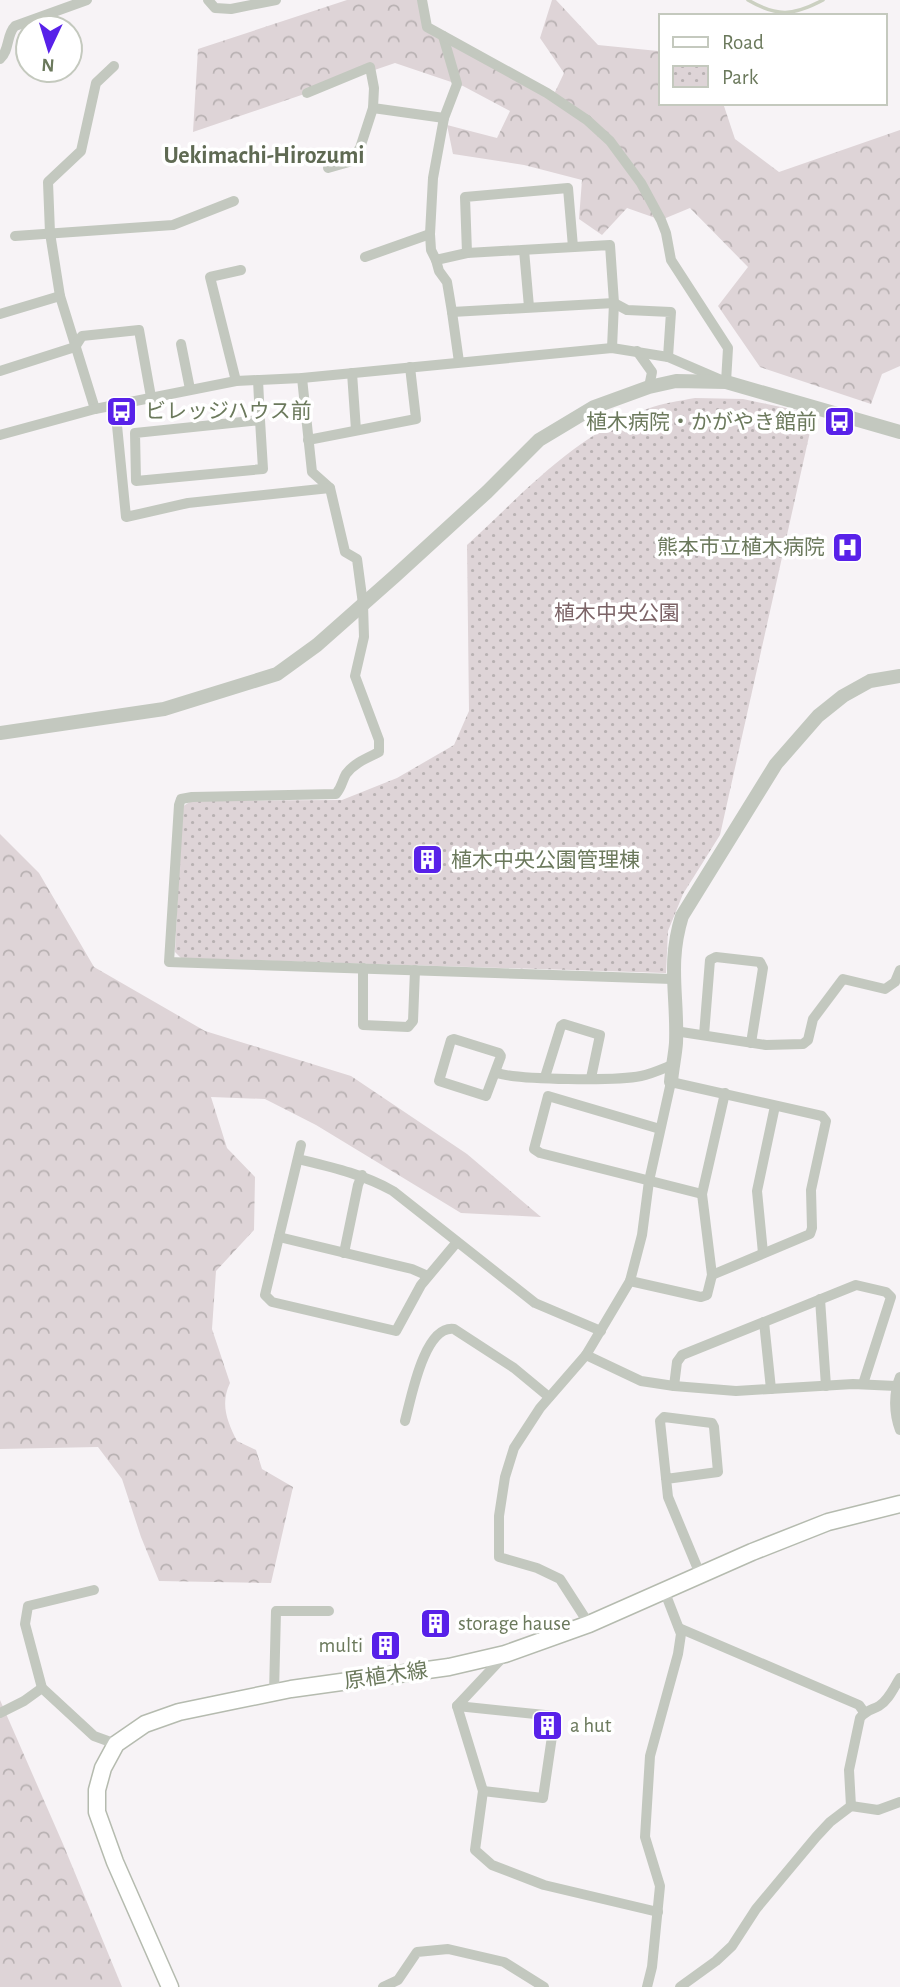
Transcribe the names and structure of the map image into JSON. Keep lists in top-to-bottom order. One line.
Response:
{"streets":{"main road":["原植木線"]},"districts":["Uekimachi-Hirozumi"],"parks":["植木中央公園"],"places":{"bus stop":["ビレッジハウス前","植木病院・かがやき館前"],"hospital":["熊本市立植木病院"],"building":["植木中央公園管理棟","storage hause","multi","a hut"]},"legend":["Road","Park"],"north":"bottom"}
